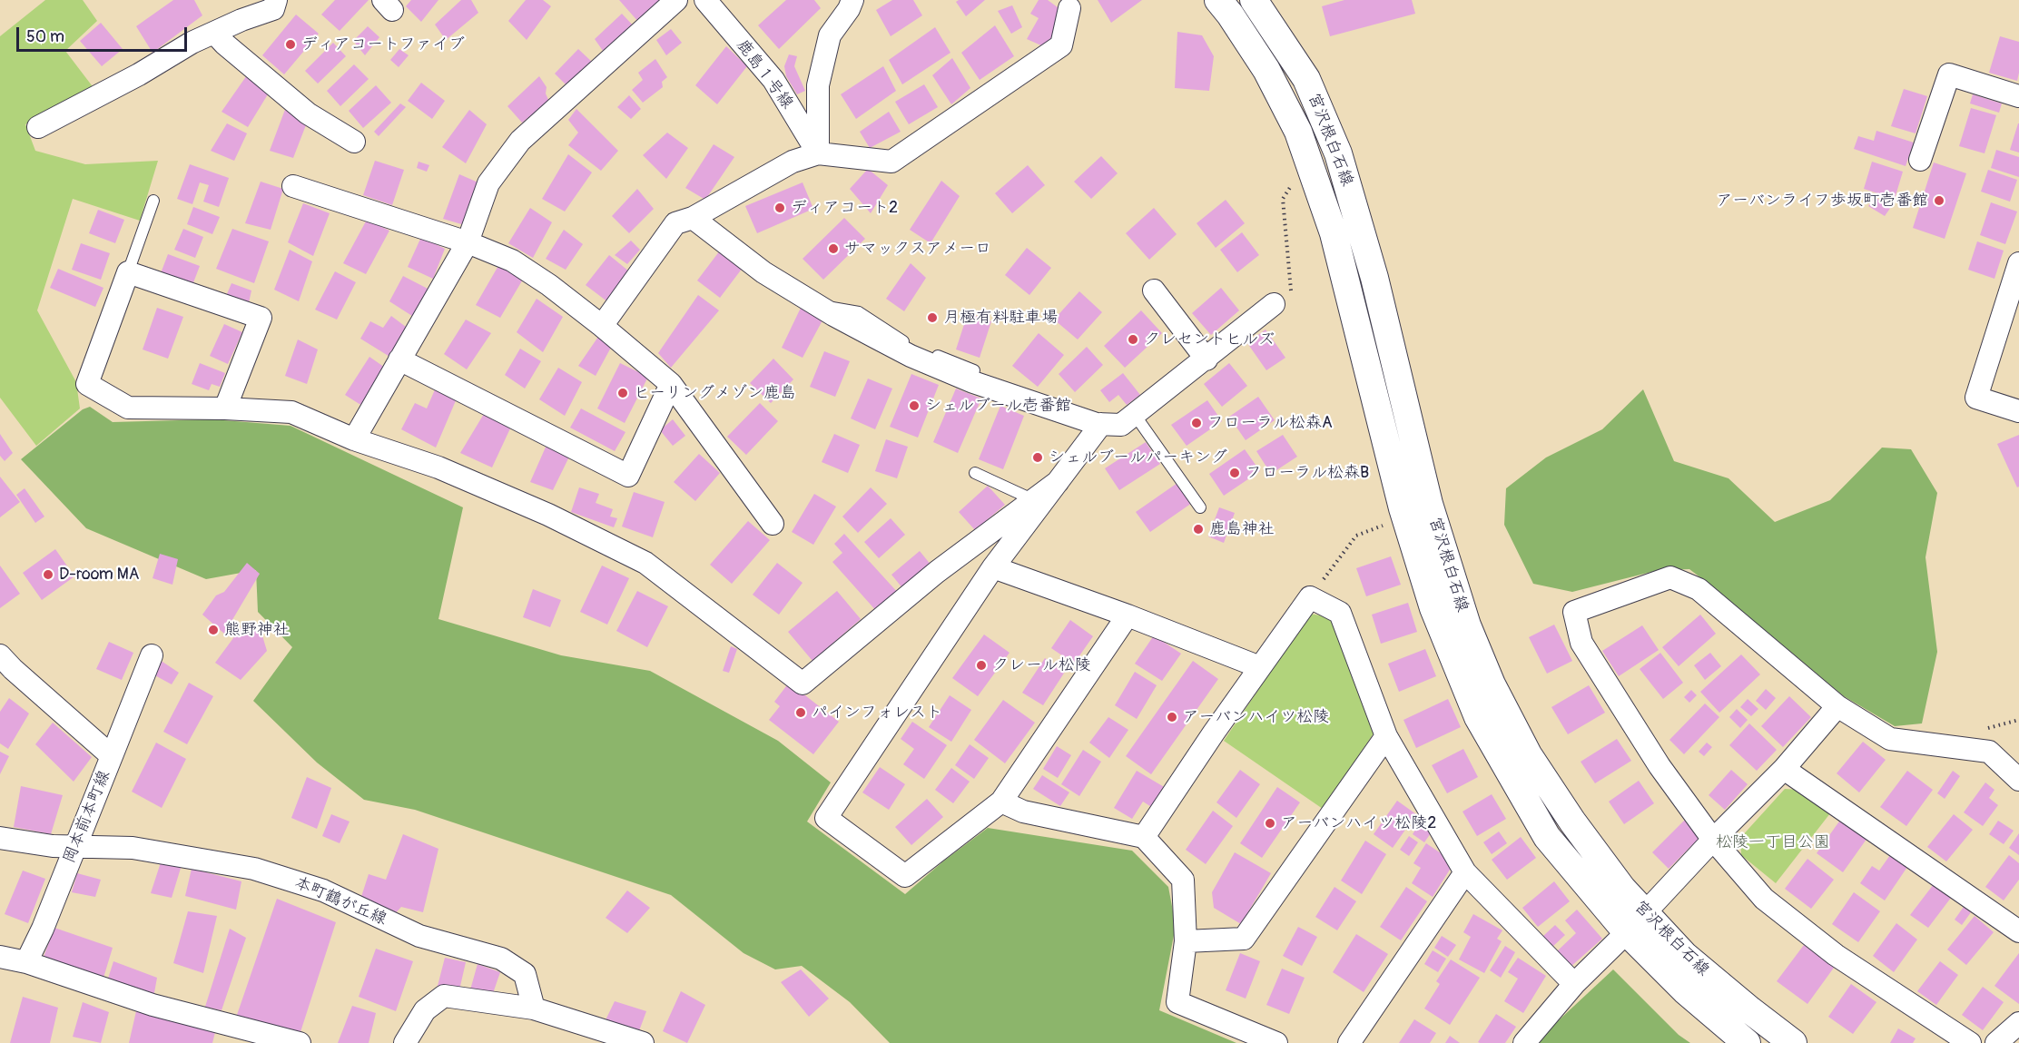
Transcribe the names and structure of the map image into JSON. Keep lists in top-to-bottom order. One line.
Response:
{"streets":{"street":["鹿島１号線","宮沢根白石線","岡本前本町線","本町鶴が丘線"]},"crossings":[["岡本前本町線","本町鶴が丘線"]],"parks":["松陵一丁目公園"],"places":["ディアコートファイブ","アーバンライフ歩坂町壱番館","ディアコート2","サマックスアメーロ","月極有料駐車場","クレセントヒルズ","ヒーリングメゾン鹿島","シェルブール壱番館","フローラル松森A","シェルブールパーキング","フローラル松森B","鹿島神社","D-room MA","熊野神社","クレール松陵","パインフォレスト","アーバンハイツ松陵","アーバンハイツ松陵2"],"scale_bar":"50 m"}
